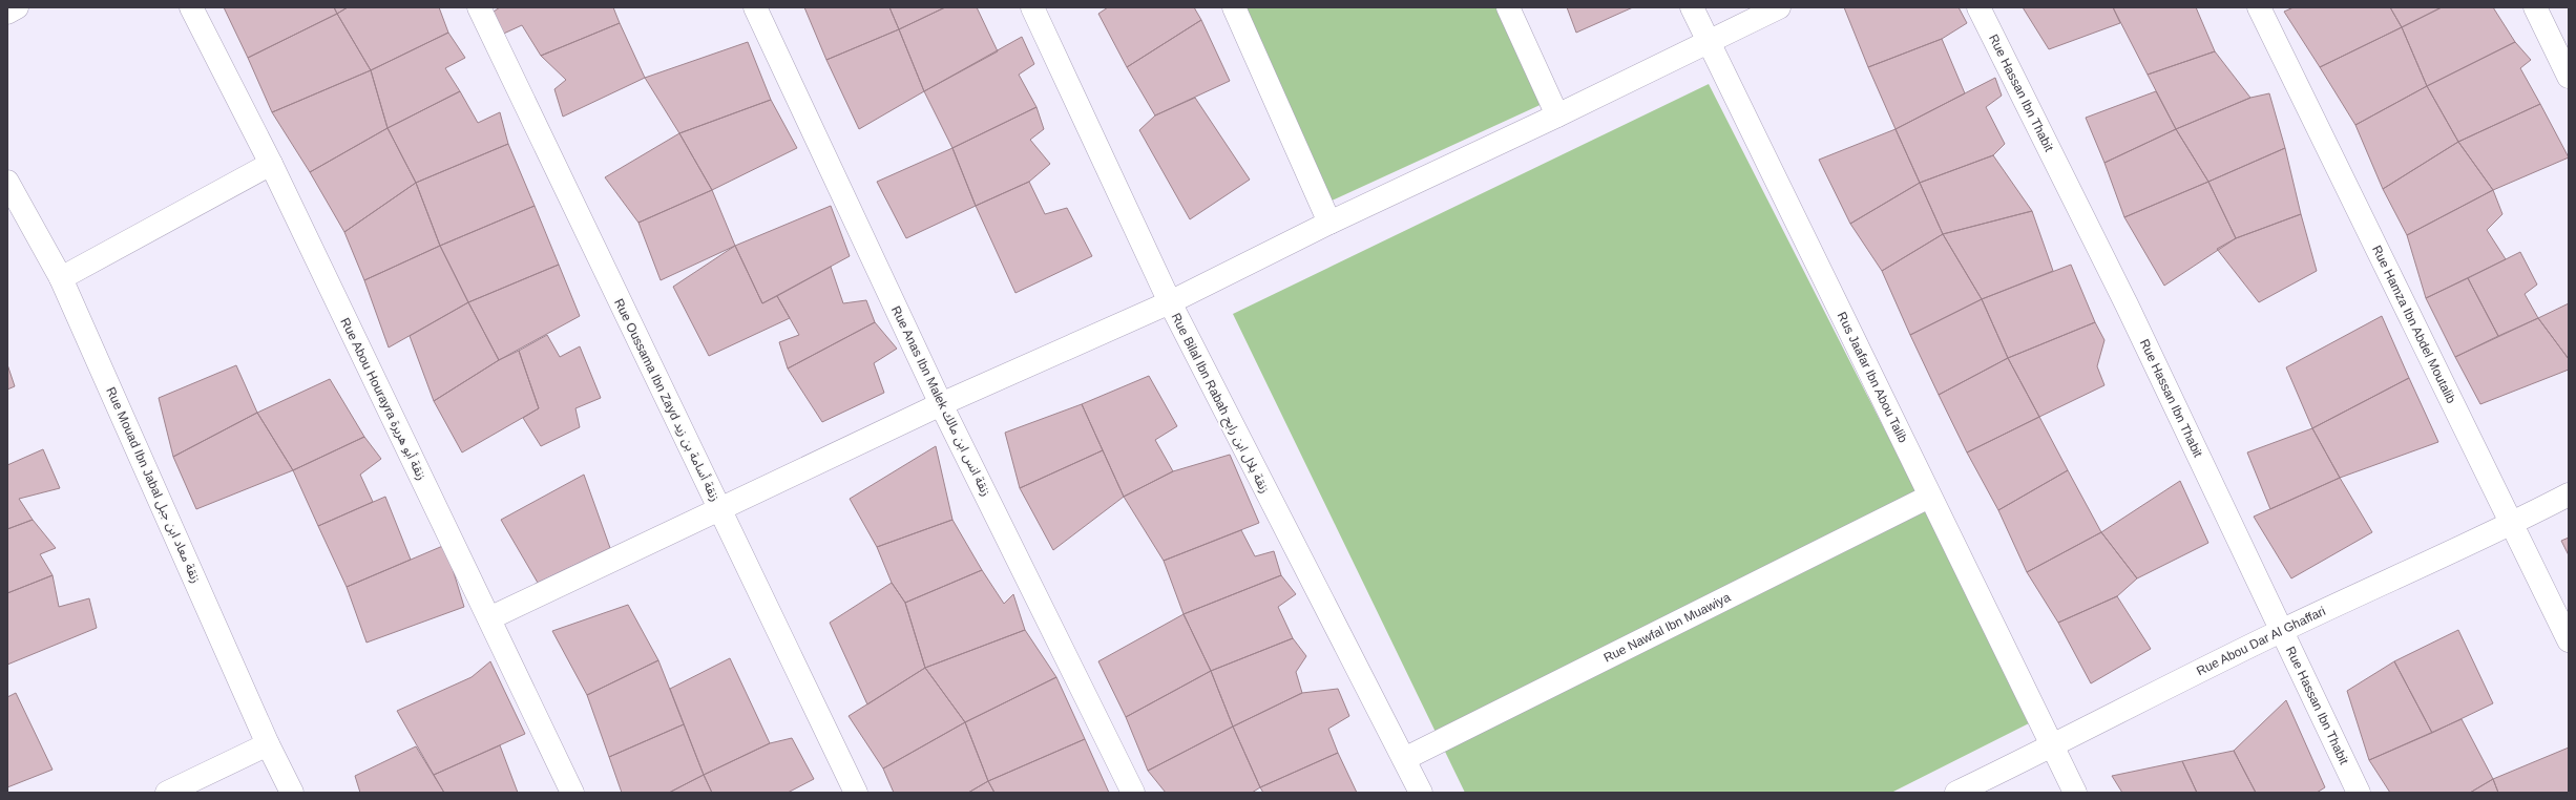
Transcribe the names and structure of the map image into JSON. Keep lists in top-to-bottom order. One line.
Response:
{"streets":{"street":["Rue Hassan Ibn Thabit","Rue Hamza Ibn Abdel Moutalib","Rus Jaafar Ibn Abou Talib","Rue Abou Hourayra زنقة أبو هريرة","Rue Oussama Ibn Zayd زنقة أسامة بن زيد","Rue Anas Ibn Malek زنقة انس ابن مالك","Rue Bilal Ibn Rabah زنقة بلال ابن رابح","Rue Mouad Ibn Jabal زنقة معاد ابن جبل","Rue Nawfal Ibn Muawiya","Rue Abou Dar Al Ghaffari"]},"crossings":[["Rue Hassan Ibn Thabit","Rue Abou Dar Al Ghaffari"],["Rue Hamza Ibn Abdel Moutalib","Rue Abou Dar Al Ghaffari"],["Rus Jaafar Ibn Abou Talib","Rue Nawfal Ibn Muawiya"],["Rus Jaafar Ibn Abou Talib","Rue Abou Dar Al Ghaffari"],["Rue Bilal Ibn Rabah زنقة بلال ابن رابح","Rue Nawfal Ibn Muawiya"]]}
